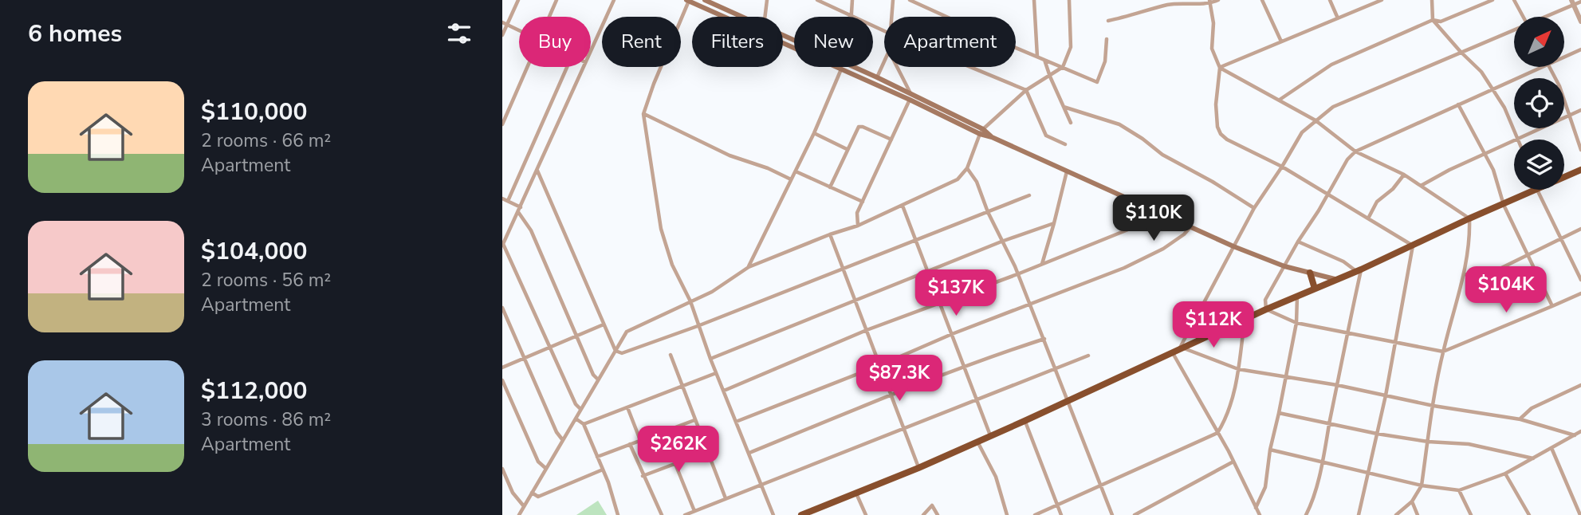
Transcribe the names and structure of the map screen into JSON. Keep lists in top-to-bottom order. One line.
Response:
{"north":"top right","page":{"heading":"6 homes","chip":["Buy","Rent","Filters","New","Apartment"],"list":[{"name":"$110,000","note":"2 rooms · 66 m² · Apartment"},{"name":"$104,000","note":"2 rooms · 56 m² · Apartment"},{"name":"$112,000","note":"3 rooms · 86 m² · Apartment"}],"price":["$110K","$104K","$137K","$112K","$87.3K","$262K"]}}
